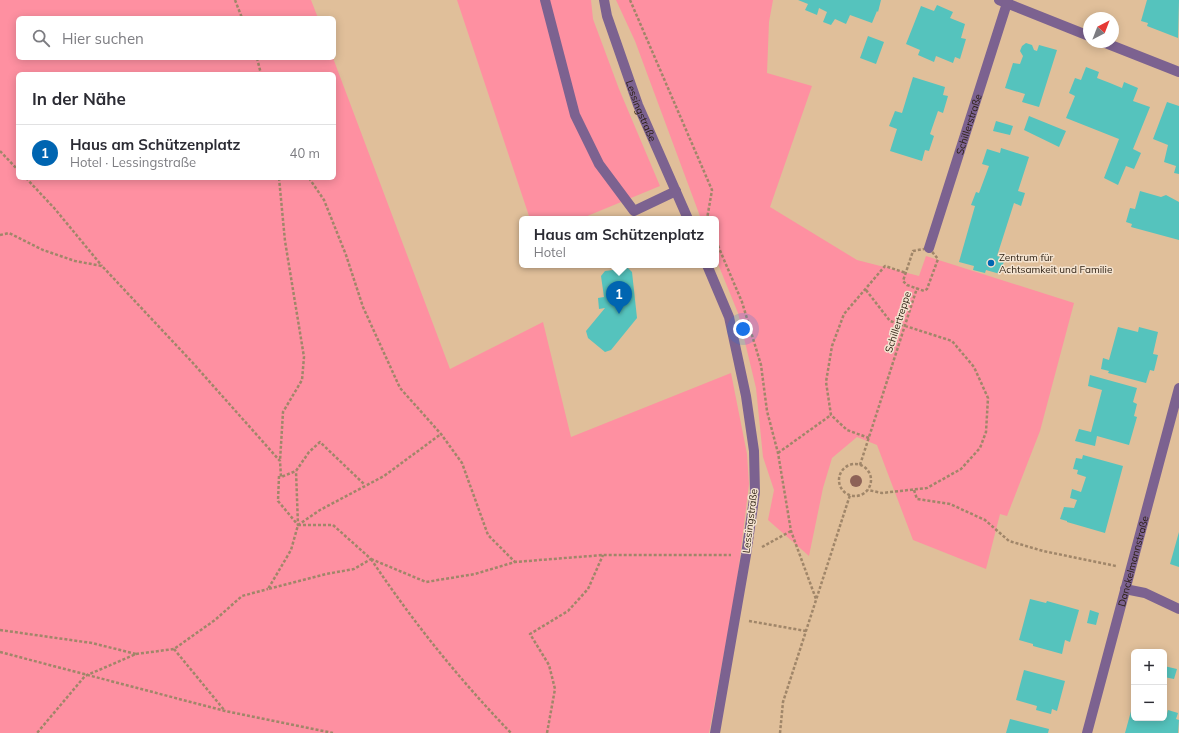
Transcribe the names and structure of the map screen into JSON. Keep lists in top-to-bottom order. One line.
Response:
{"streets":{"street":["Lessingstraße","Schillerstraße","Danckelmannstraße"],"path":["Schillertreppe"]},"places":["Zentrum für Achtsamkeit und Familie"],"north":"top right","page":{"search":"Hier suchen","heading":"In der Nähe","list":[{"mark":"1","name":"Haus am Schützenplatz","note":"Hotel · Lessingstraße","value":"40 m"}],"popup":["Haus am Schützenplatz","Hotel"],"pins":"1","map_buttons":["+","−"]}}
